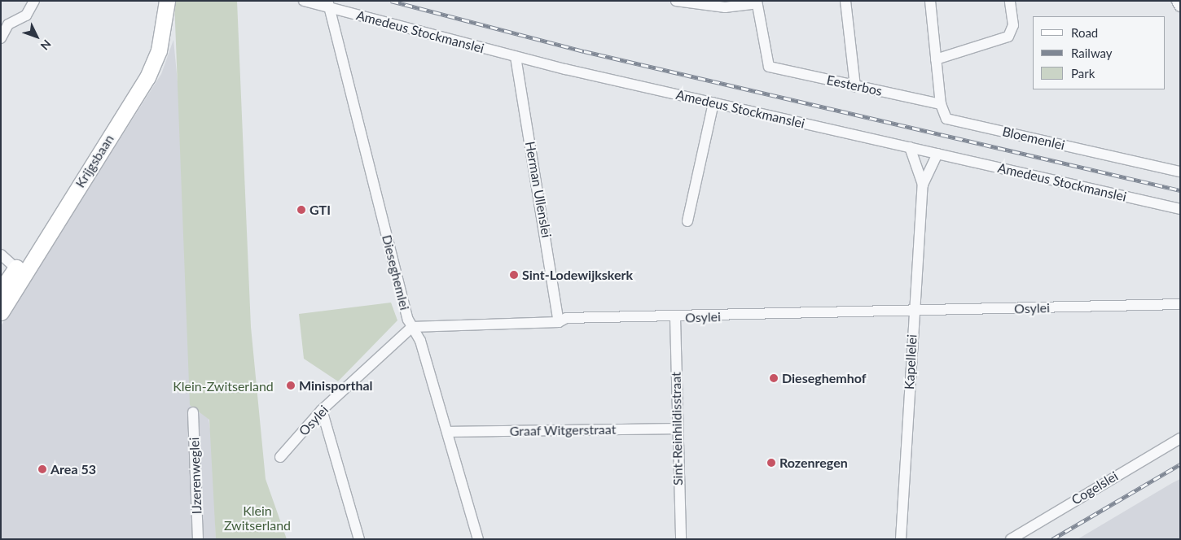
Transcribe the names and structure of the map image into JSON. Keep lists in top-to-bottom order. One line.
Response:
{"streets":{"main road":["Krijgsbaan"],"street":["Amedeus Stockmanslei","Eesterbos","Bloemenlei","Herman Ullenslei","Dieseghemlei","Osylei","Kapellelei","Sint-Reinhildisstraat","Graaf Witgerstraat","IJzerenweglei","Cogelslei"]},"crossings":[["Amedeus Stockmanslei","Herman Ullenslei"],["Amedeus Stockmanslei","Dieseghemlei"],["Amedeus Stockmanslei","Kapellelei"],["Eesterbos","Bloemenlei"],["Herman Ullenslei","Osylei"],["Dieseghemlei","Osylei"],["Dieseghemlei","Graaf Witgerstraat"],["Osylei","Kapellelei"],["Osylei","Sint-Reinhildisstraat"],["Sint-Reinhildisstraat","Graaf Witgerstraat"]],"parks":["Klein-Zwitserland","Klein Zwitserland"],"places":["GTI","Sint-Lodewijkskerk","Dieseghemhof","Minisporthal","Rozenregen","Area 53"],"legend":["Road","Railway","Park"],"north":"bottom right"}
